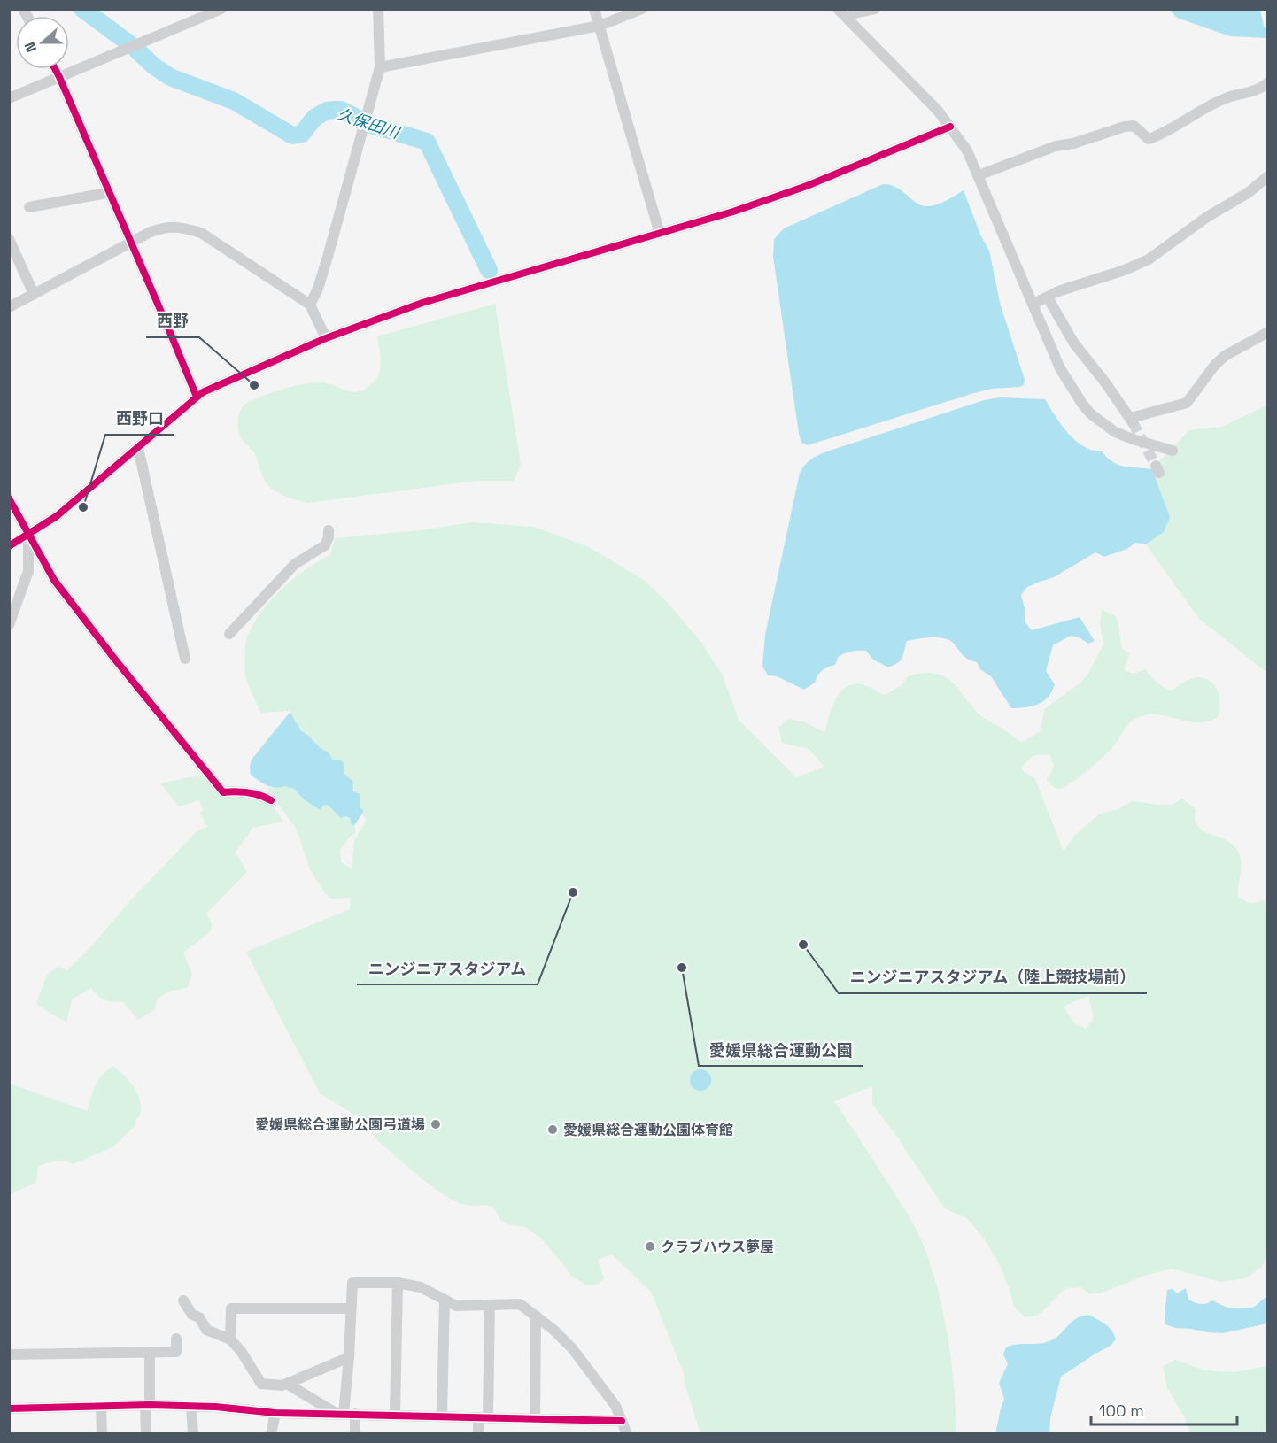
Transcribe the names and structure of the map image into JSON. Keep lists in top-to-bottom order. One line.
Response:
{"water":["久保田川"],"places":["西野","西野口","ニンジニアスタジアム","ニンジニアスタジアム（陸上競技場前）","愛媛県総合運動公園","愛媛県総合運動公園弓道場","愛媛県総合運動公園体育館","クラブハウス夢屋"],"scale_bar":"100 m","north":"left"}
